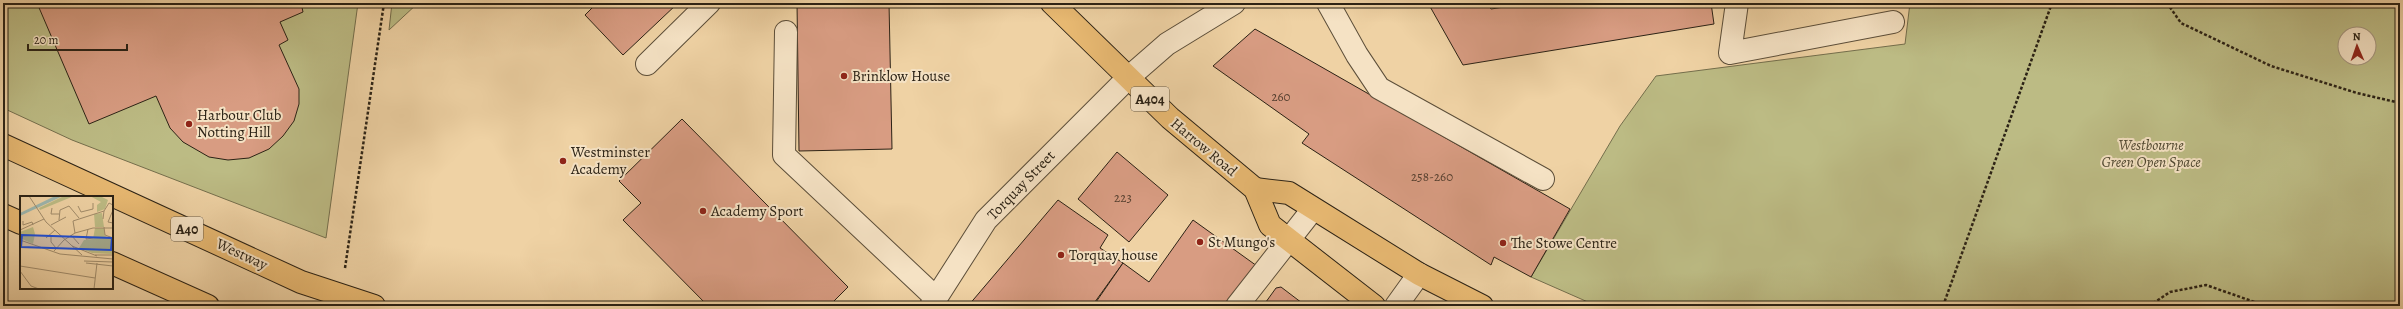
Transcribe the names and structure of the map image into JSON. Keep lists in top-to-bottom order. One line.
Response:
{"streets":{"main road":["A404","Harrow Road","A40","Westway"],"street":["Torquay Street"]},"crossings":[["Harrow Road","Torquay Street"]],"parks":["Westbourne Green Open Space"],"places":["Brinklow House","Harbour Club Notting Hill","Westminster Academy","Academy Sport","St Mungo's","The Stowe Centre","Torquay house"],"house_numbers":["260","258-260","223"],"scale_bar":"20 m","north":"top"}
